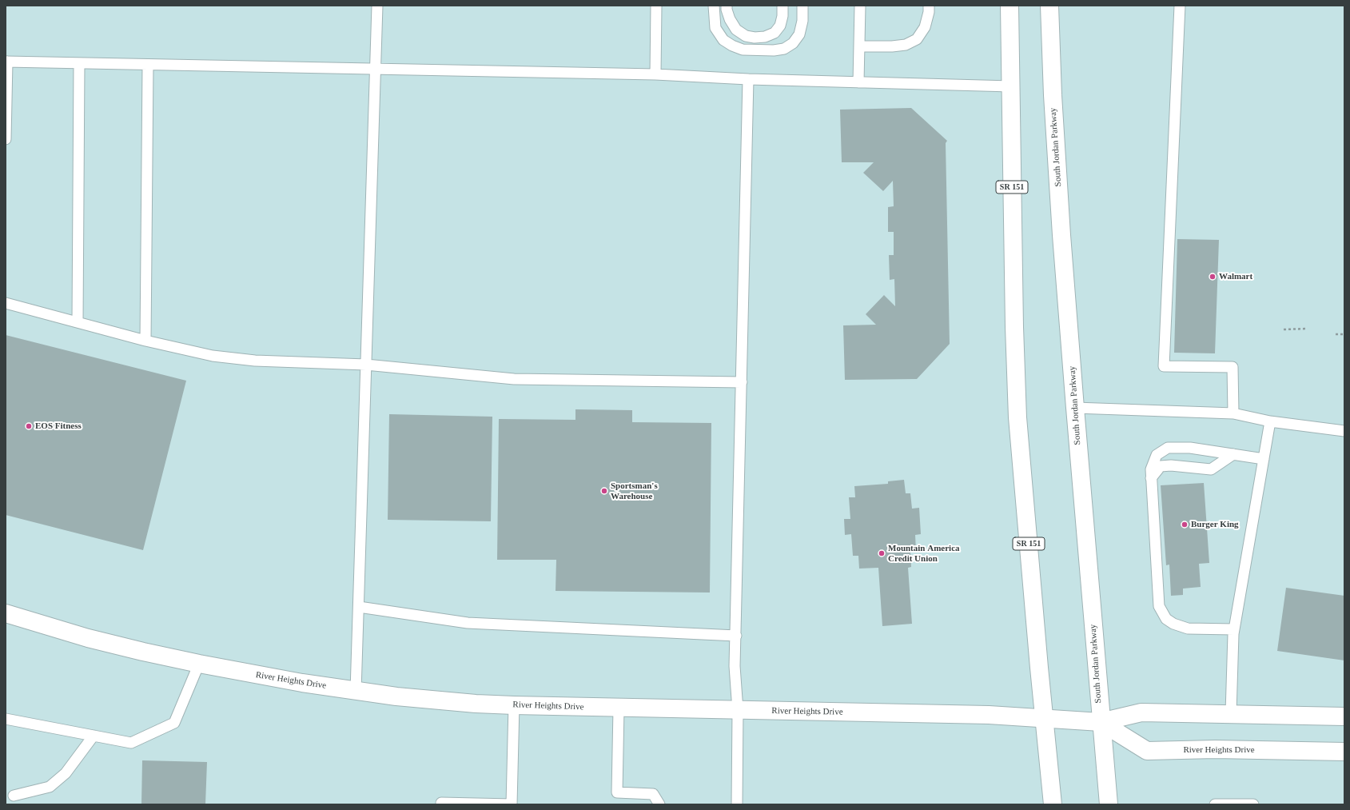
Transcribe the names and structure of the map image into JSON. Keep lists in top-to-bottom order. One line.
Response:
{"streets":{"street":["South Jordan Parkway","SR 151","River Heights Drive"]},"crossings":[["South Jordan Parkway","River Heights Drive"],["SR 151","River Heights Drive"]],"places":["Walmart","EOS Fitness","Sportsman's Warehouse","Burger King","Mountain America Credit Union"]}
